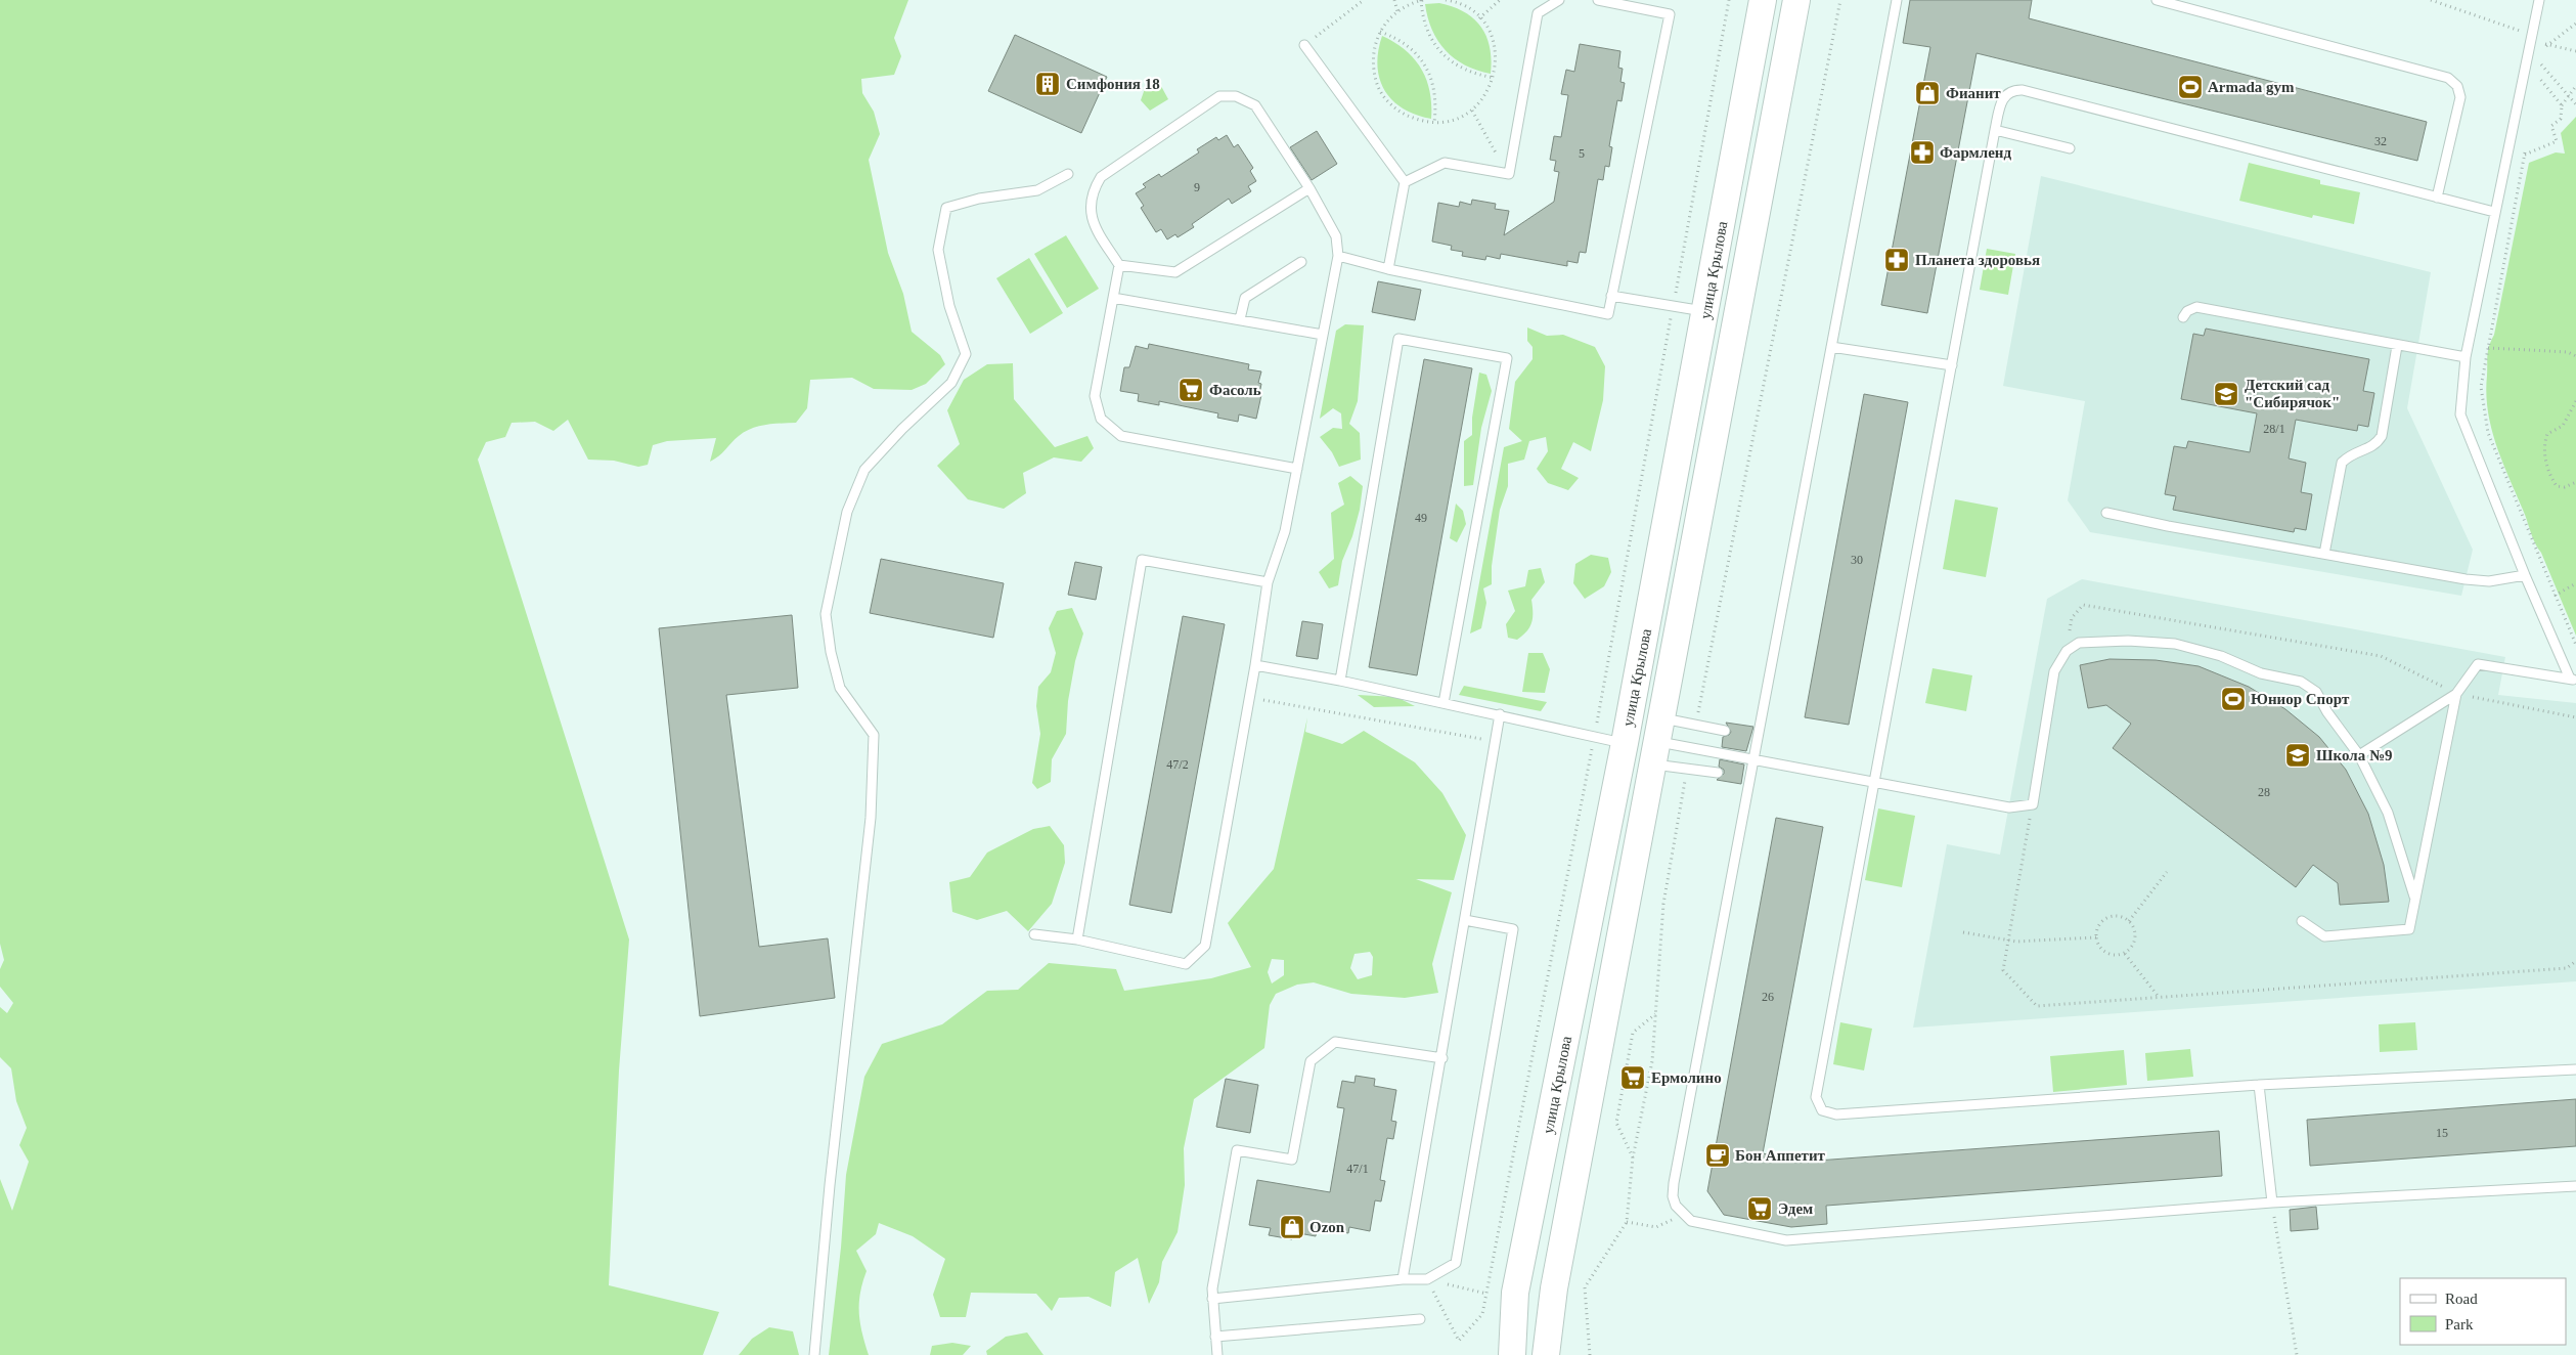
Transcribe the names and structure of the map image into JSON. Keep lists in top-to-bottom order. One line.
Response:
{"streets":{"main road":["улица Крылова"]},"places":{"building":["Симфония 18"],"sports":["Armada gym","Юниор Спорт"],"shop":["Фианит","Ozon"],"pharmacy":["Фармленд","Планета здоровья"],"supermarket":["Фасоль","Ермолино","Эдем"],"school or university":["Детский сад \"Сибирячок\"","Школа №9"],"cafe":["Бон Аппетит"]},"house_numbers":["32","5","9","28/1","49","30","47/2","28","26","15","47/1"],"legend":["Road","Park"]}
